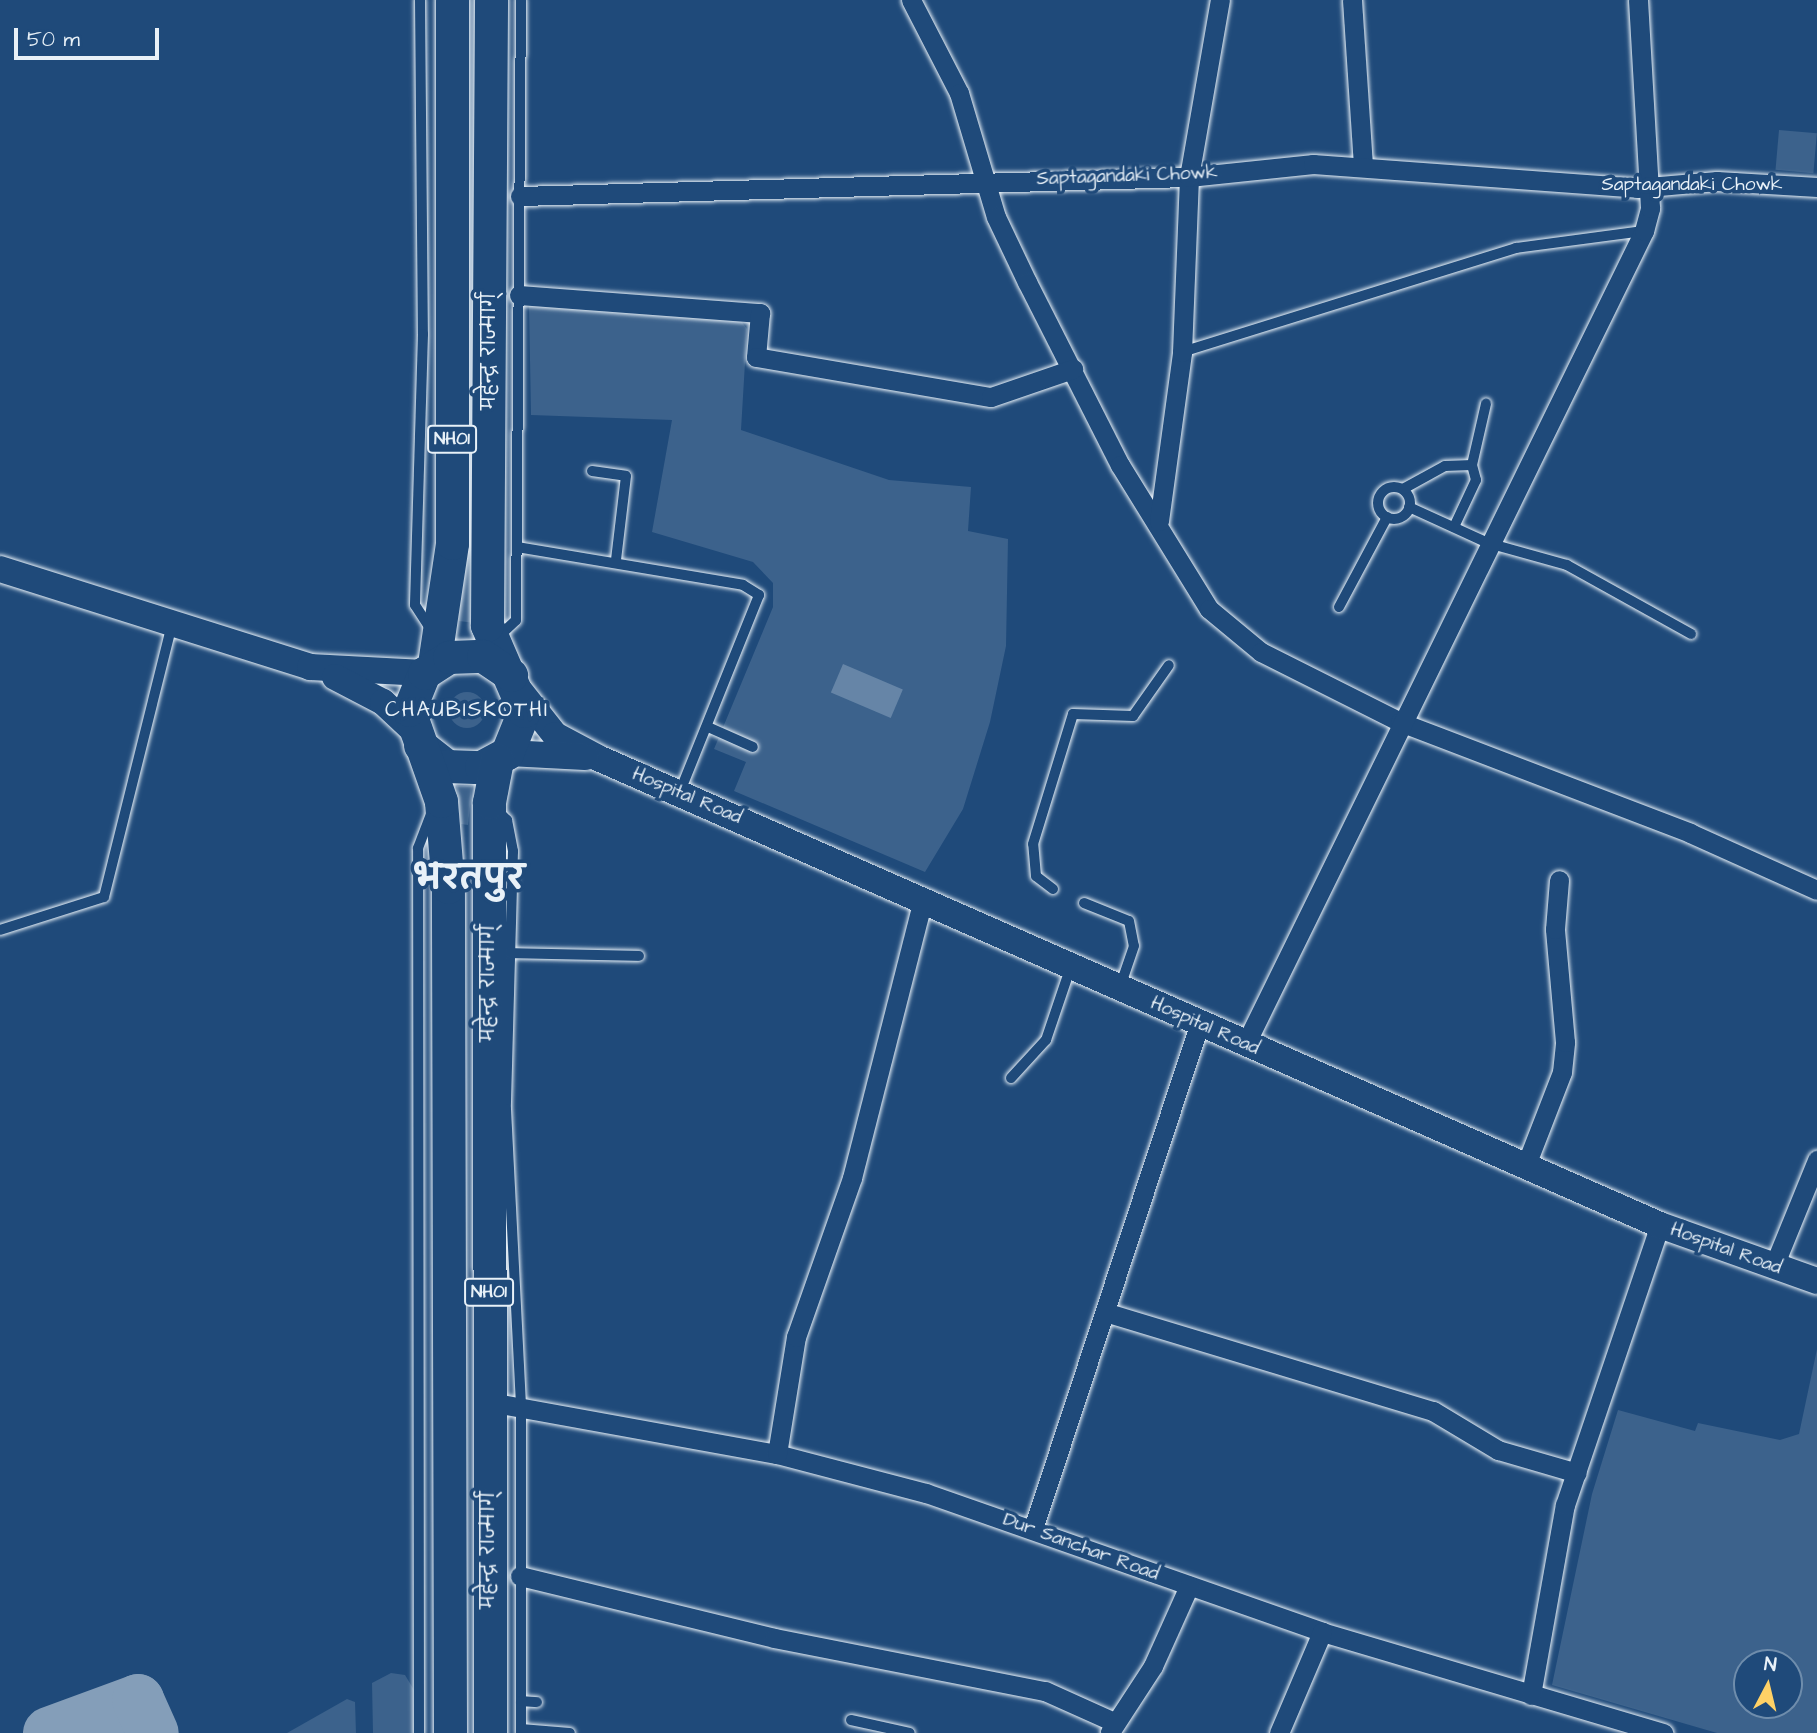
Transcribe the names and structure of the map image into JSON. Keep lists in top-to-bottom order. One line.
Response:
{"streets":{"highway":["महेन्द्र राज्मार्ग्","NH01"],"street":["Saptagandaki Chowk","Hospital Road","Dur Sanchar Road"]},"crossings":[["महेन्द्र राज्मार्ग्","Hospital Road"],["महेन्द्र राज्मार्ग्","Dur Sanchar Road"]],"districts":["CHAUBISKOTHI","भरतपुर"],"scale_bar":"50 m","north":"top"}
